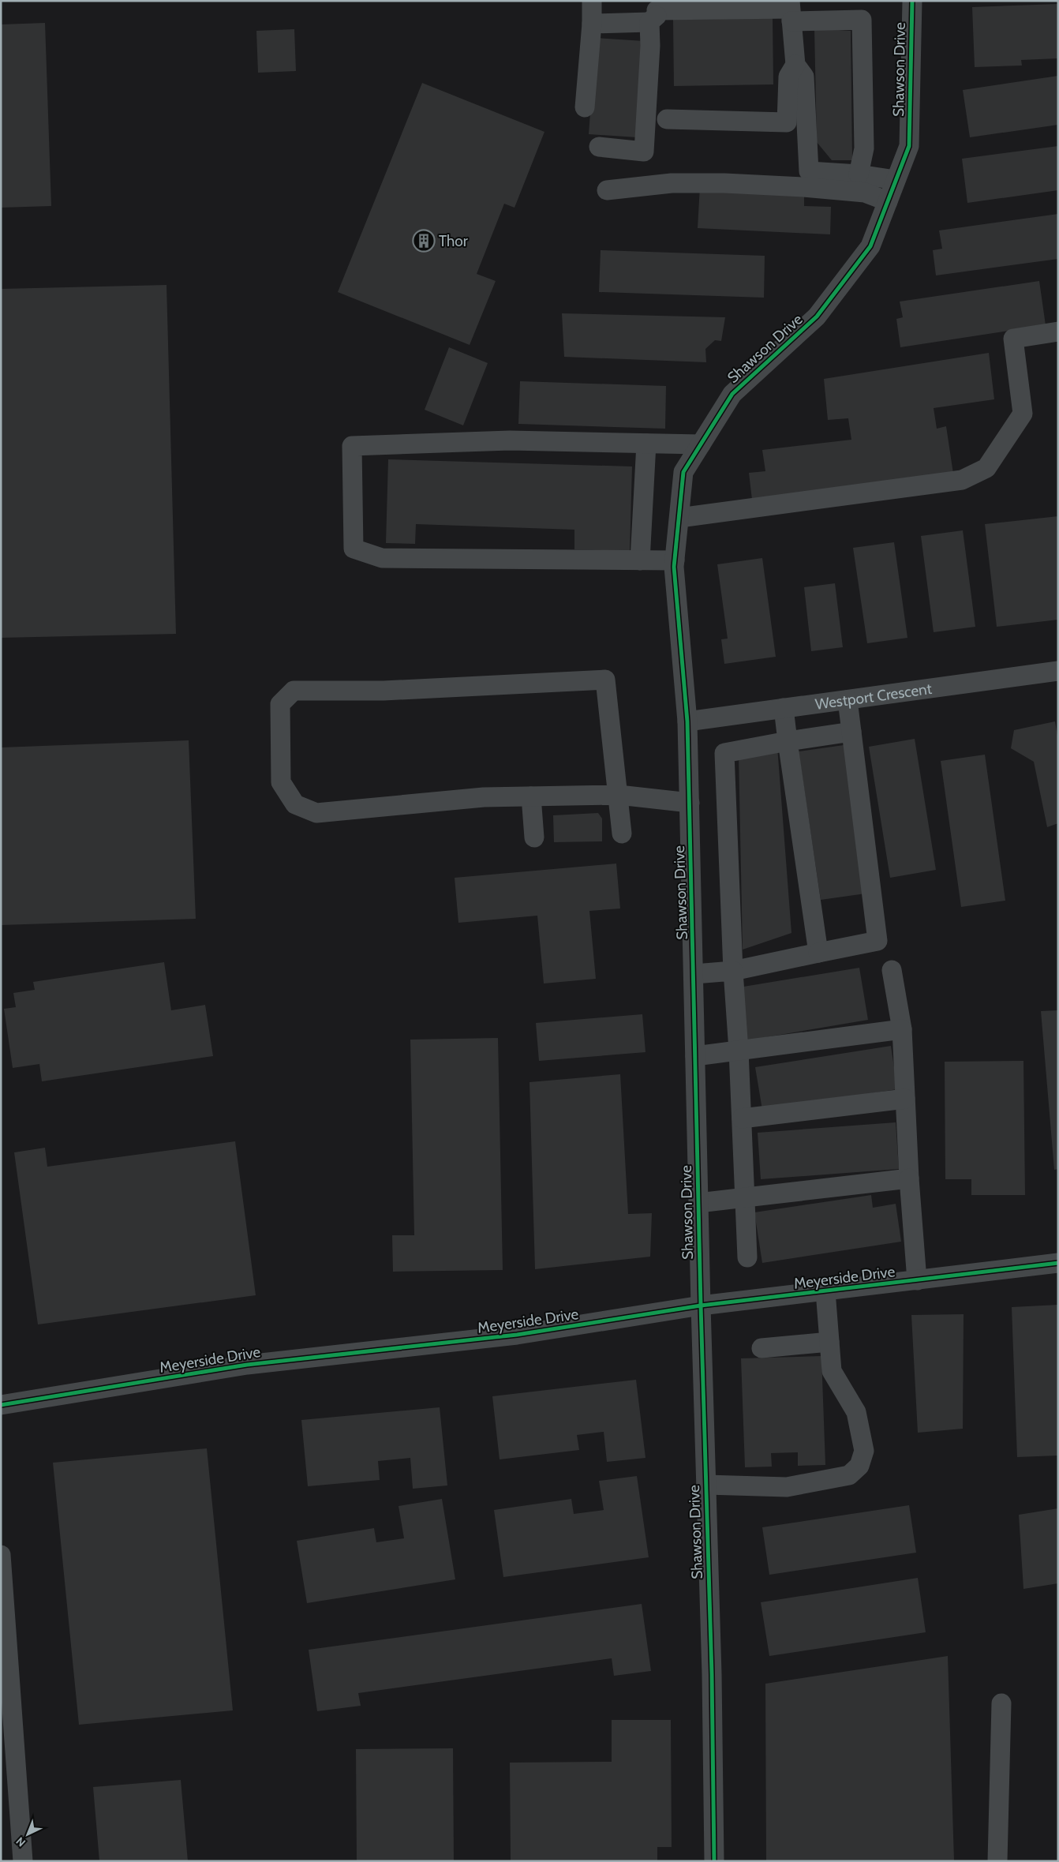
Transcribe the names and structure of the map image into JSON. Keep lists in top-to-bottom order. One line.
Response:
{"streets":{"street":["Shawson Drive","Westport Crescent","Meyerside Drive"]},"crossings":[["Shawson Drive","Westport Crescent"],["Shawson Drive","Meyerside Drive"]],"places":{"building":["Thor"]},"north":"bottom left"}
